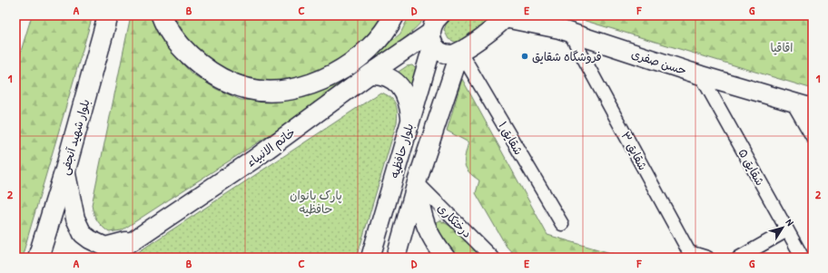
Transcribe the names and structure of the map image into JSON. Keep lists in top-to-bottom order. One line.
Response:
{"streets":{"main road":["حسن صفری","بلوار شهید آنجفی","خاتم الانبیاء","بلوار حافظیه"],"street":["شقایق ۱","شقایق ۳","شقایق ۵","درختکاری"]},"crossings":[["حسن صفری","شقایق ۳"],["حسن صفری","شقایق ۵"],["شقایق ۱","بلوار حافظیه"],["خاتم الانبیاء","بلوار حافظیه"],["بلوار حافظیه","درختکاری"]],"parks":["اقاقیا","پارک بانوان حافظیه"],"places":["فروشگاه شقایق"],"north":"top right","grid":{"columns":["A","B","C","D","E","F","G"],"rows":["1","2"]}}
